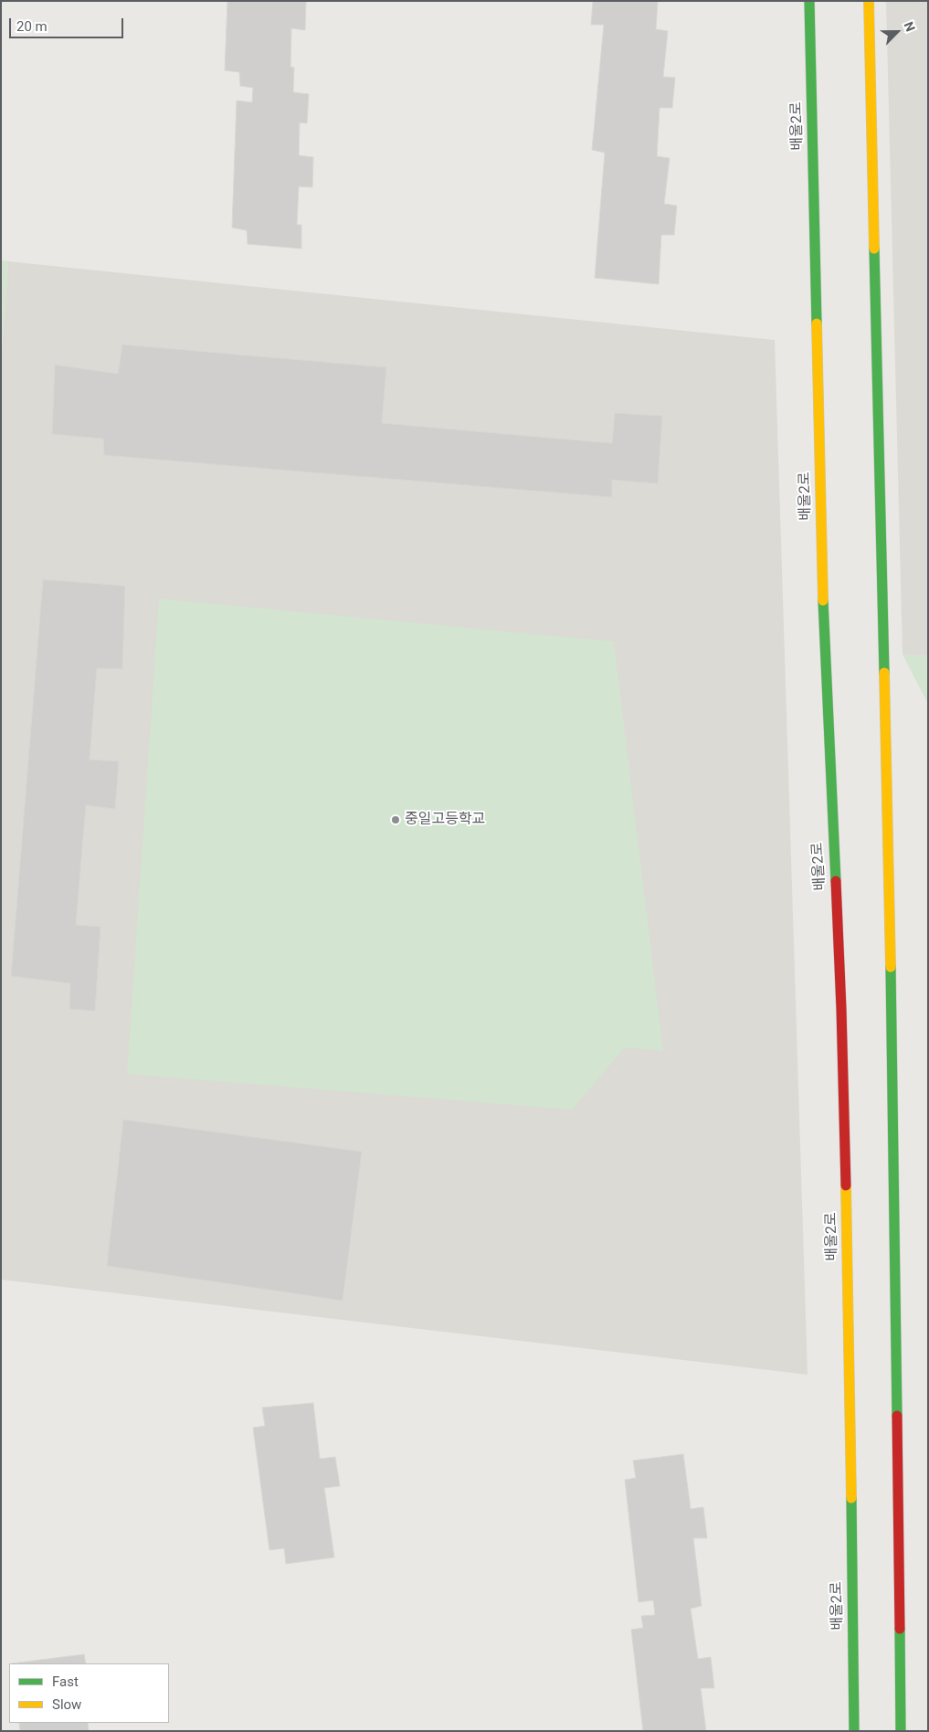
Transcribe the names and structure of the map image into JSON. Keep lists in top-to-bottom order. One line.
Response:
{"streets":{"main road":["배울2로"]},"places":["중일고등학교"],"legend":["Fast","Slow"],"scale_bar":"20 m","north":"top right"}
